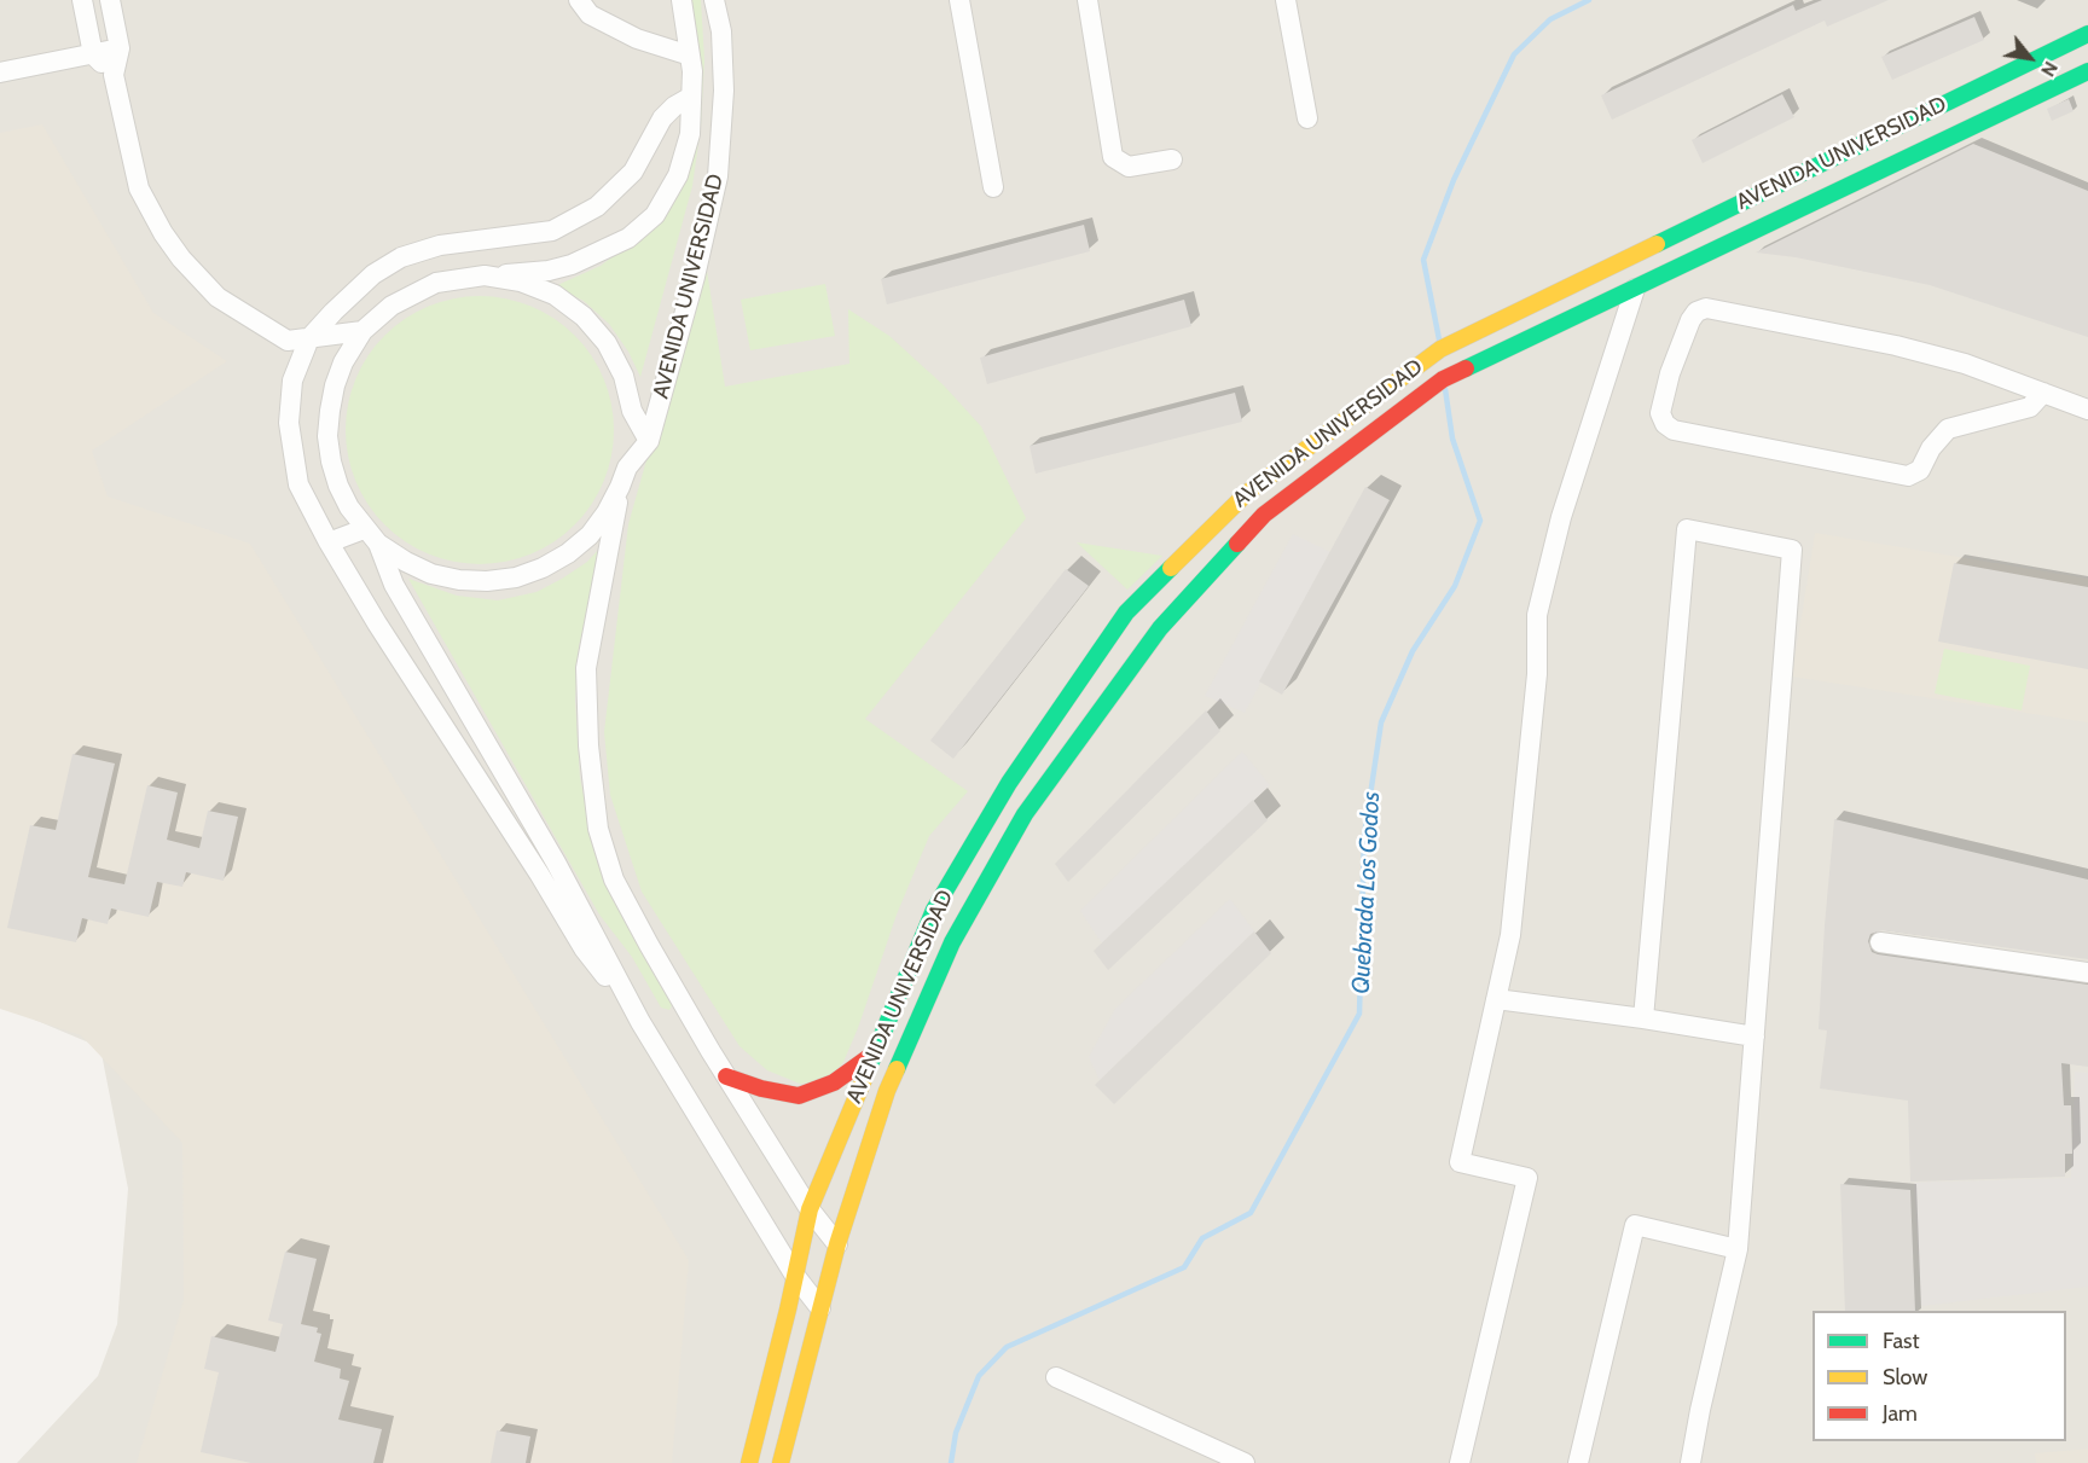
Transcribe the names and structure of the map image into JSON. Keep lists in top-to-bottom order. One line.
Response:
{"streets":{"street":["AVENIDA UNIVERSIDAD"]},"water":["Quebrada Los Godos"],"legend":["Fast","Slow","Jam"],"north":"bottom right"}
